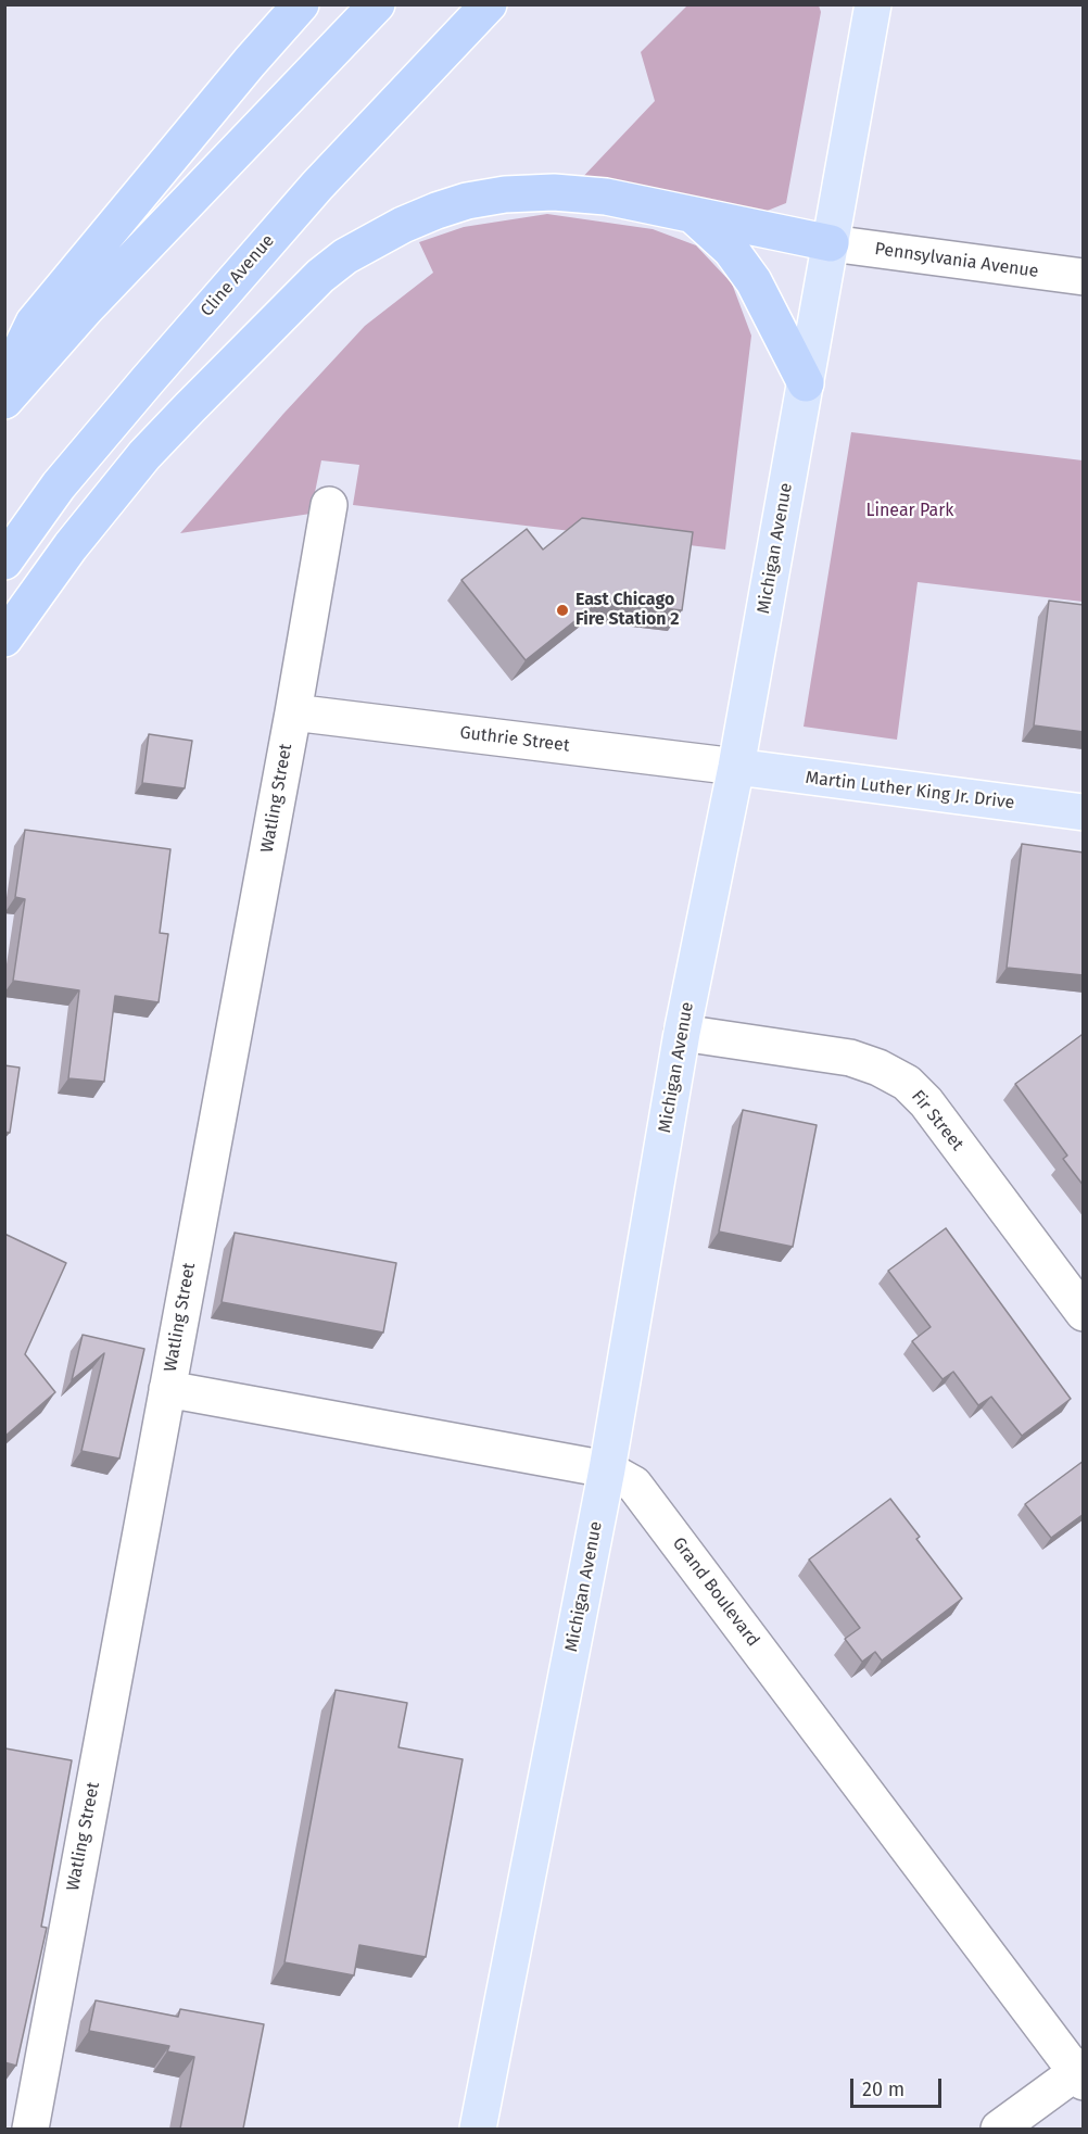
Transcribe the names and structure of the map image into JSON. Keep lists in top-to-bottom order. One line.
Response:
{"streets":{"highway":["Cline Avenue"],"main road":["Michigan Avenue","Martin Luther King Jr. Drive"],"street":["Pennsylvania Avenue","Guthrie Street","Watling Street","Fir Street","Grand Boulevard"]},"crossings":[["Pennsylvania Avenue","Michigan Avenue"],["Michigan Avenue","Guthrie Street"],["Michigan Avenue","Martin Luther King Jr. Drive"],["Michigan Avenue","Fir Street"],["Michigan Avenue","Grand Boulevard"],["Guthrie Street","Martin Luther King Jr. Drive"],["Guthrie Street","Watling Street"],["Watling Street","Grand Boulevard"]],"parks":["Linear Park"],"places":["East Chicago Fire Station 2"],"scale_bar":"20 m"}
